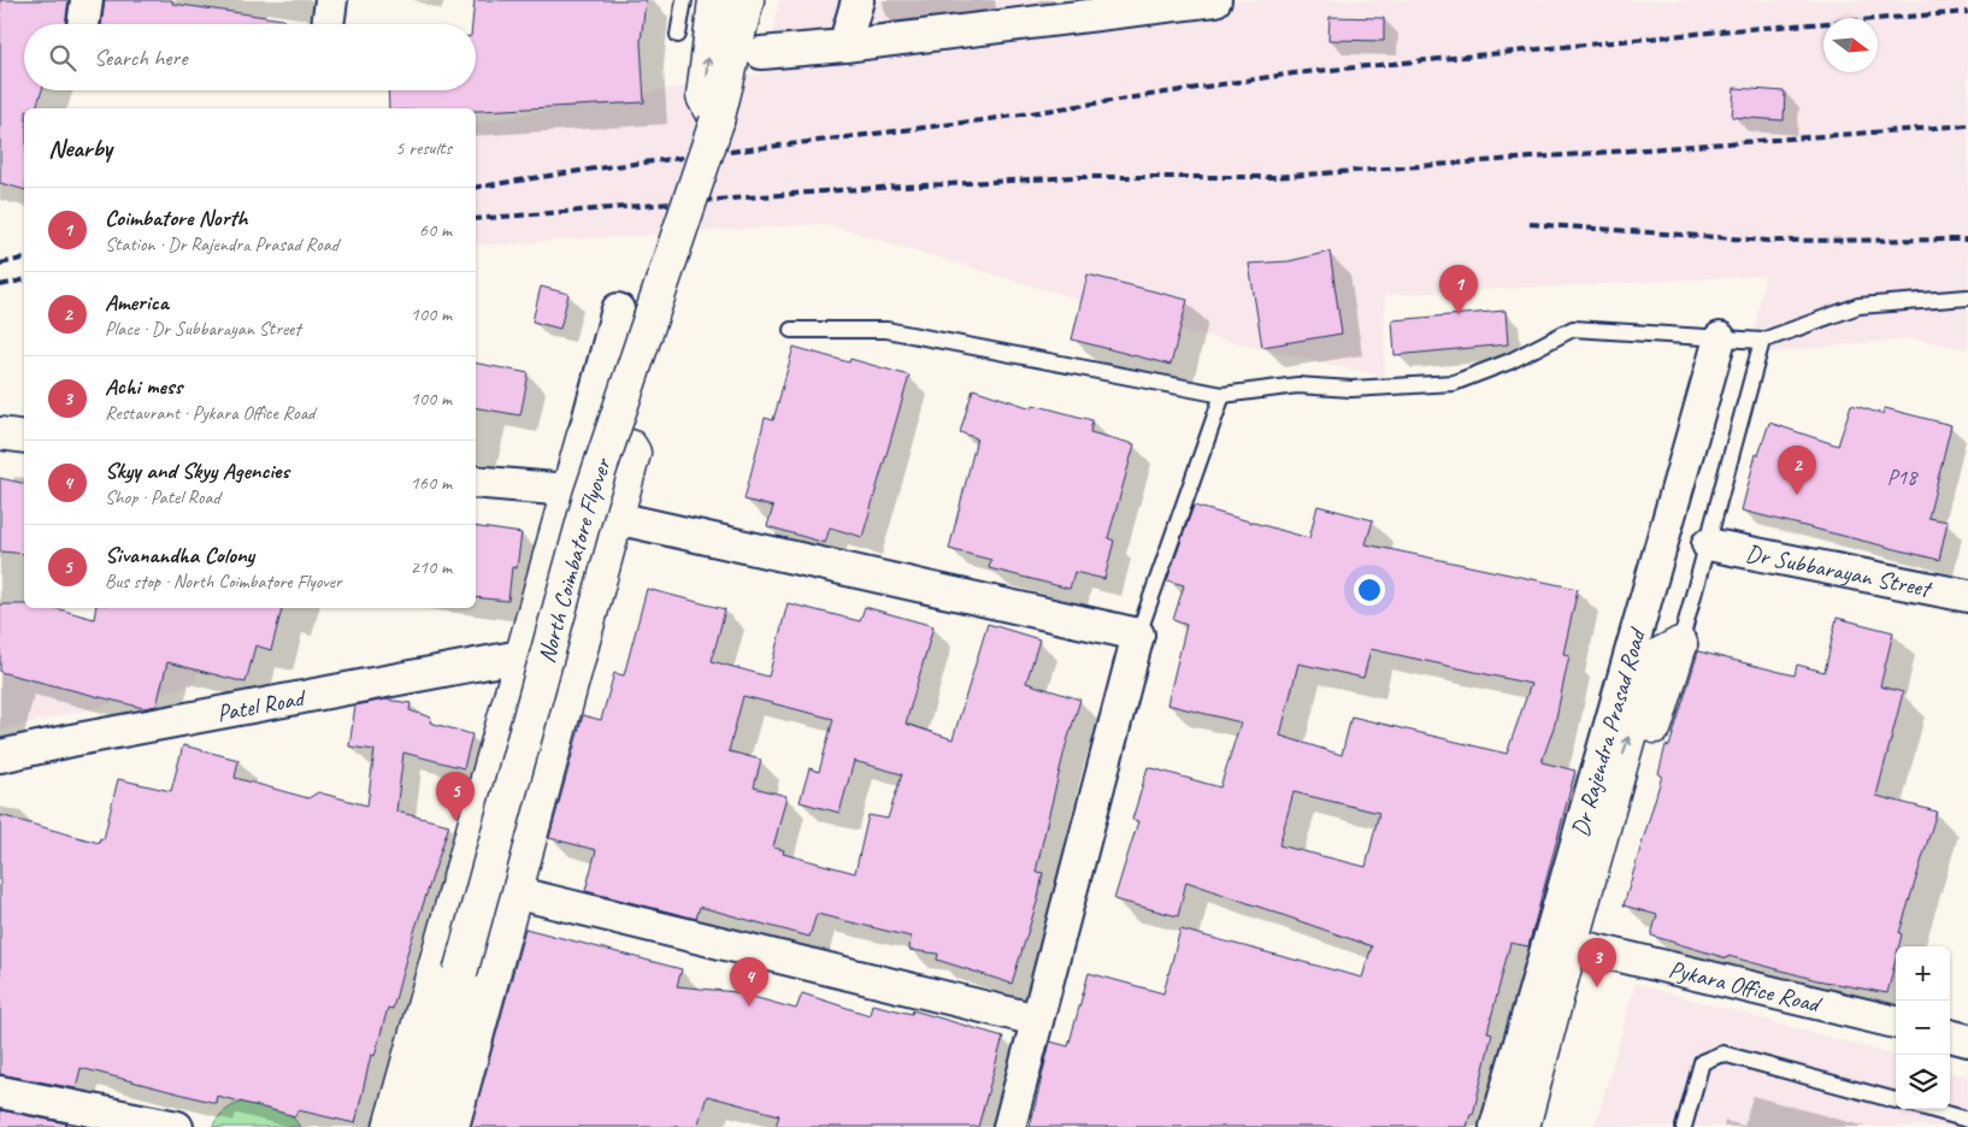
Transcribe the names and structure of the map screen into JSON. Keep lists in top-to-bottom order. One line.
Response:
{"streets":{"street":["North Coimbatore Flyover","Dr Subbarayan Street","Patel Road","Dr Rajendra Prasad Road","Pykara Office Road"]},"house_numbers":["P18"],"north":"right","page":{"search":"Search here","heading":["Nearby","5 results"],"list":[{"mark":"1","name":"Coimbatore North","note":"Station · Dr Rajendra Prasad Road","value":"60 m"},{"mark":"2","name":"America","note":"Place · Dr Subbarayan Street","value":"100 m"},{"mark":"3","name":"Achi mess","note":"Restaurant · Pykara Office Road","value":"100 m"},{"mark":"4","name":"Skyy and Skyy Agencies","note":"Shop · Patel Road","value":"160 m"},{"mark":"5","name":"Sivanandha Colony","note":"Bus stop · North Coimbatore Flyover","value":"210 m"}],"pins":["1","2","5","3","4"],"map_buttons":["+","−"]}}
